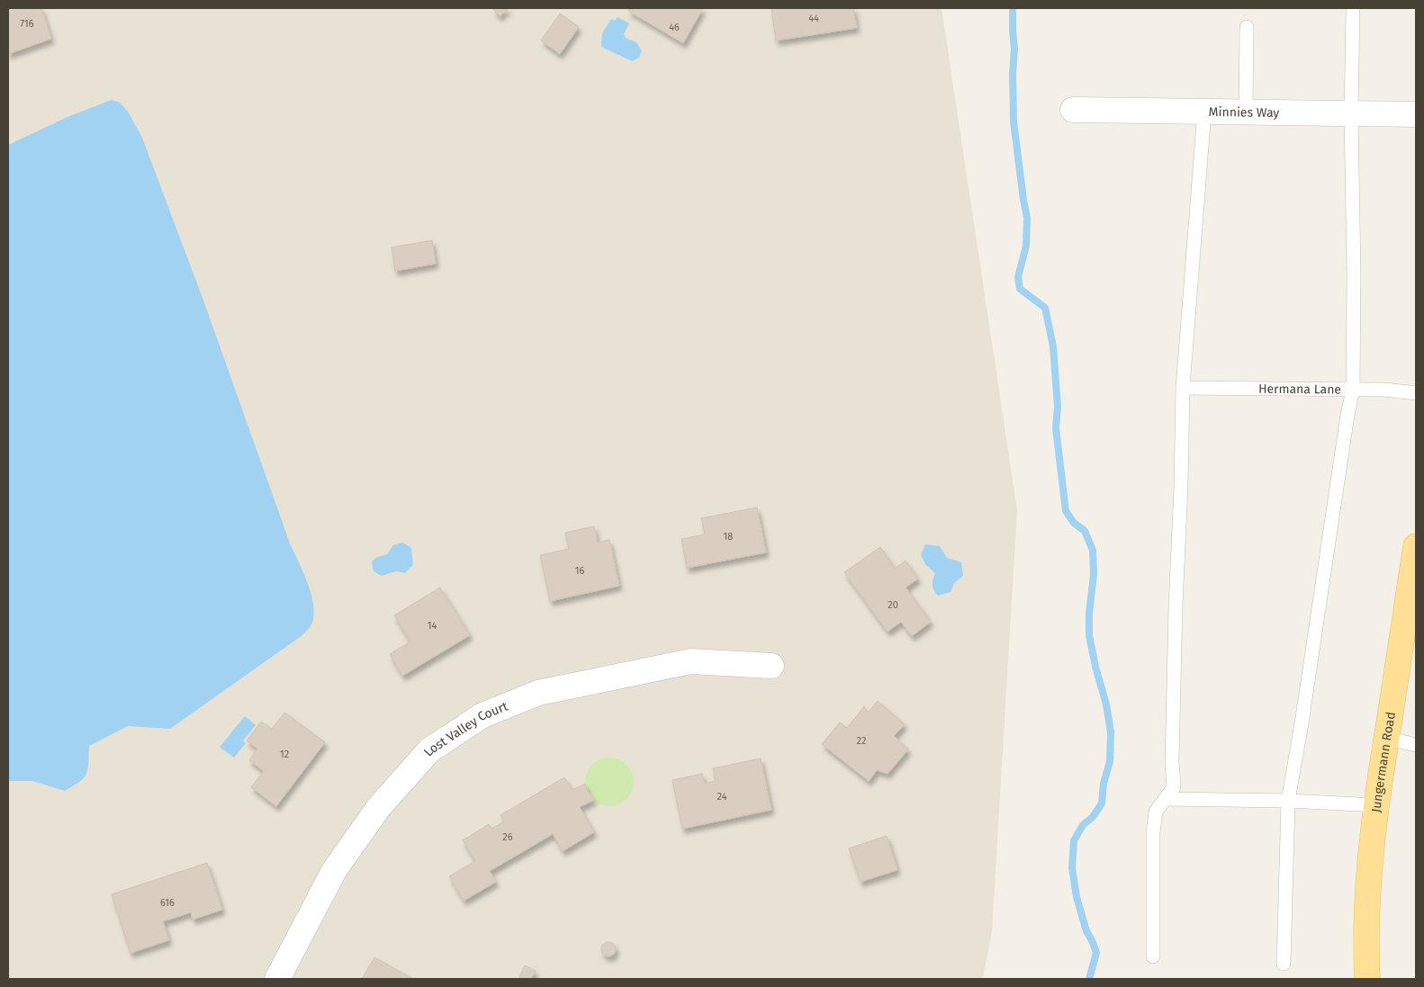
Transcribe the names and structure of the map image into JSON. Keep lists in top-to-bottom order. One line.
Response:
{"streets":{"main road":["Jungermann Road"],"street":["Minnies Way","Lost Valley Court"],"lane":["Hermana Lane"]},"house_numbers":["44","716","46","18","16","20","14","22","12","24","26","616"]}
